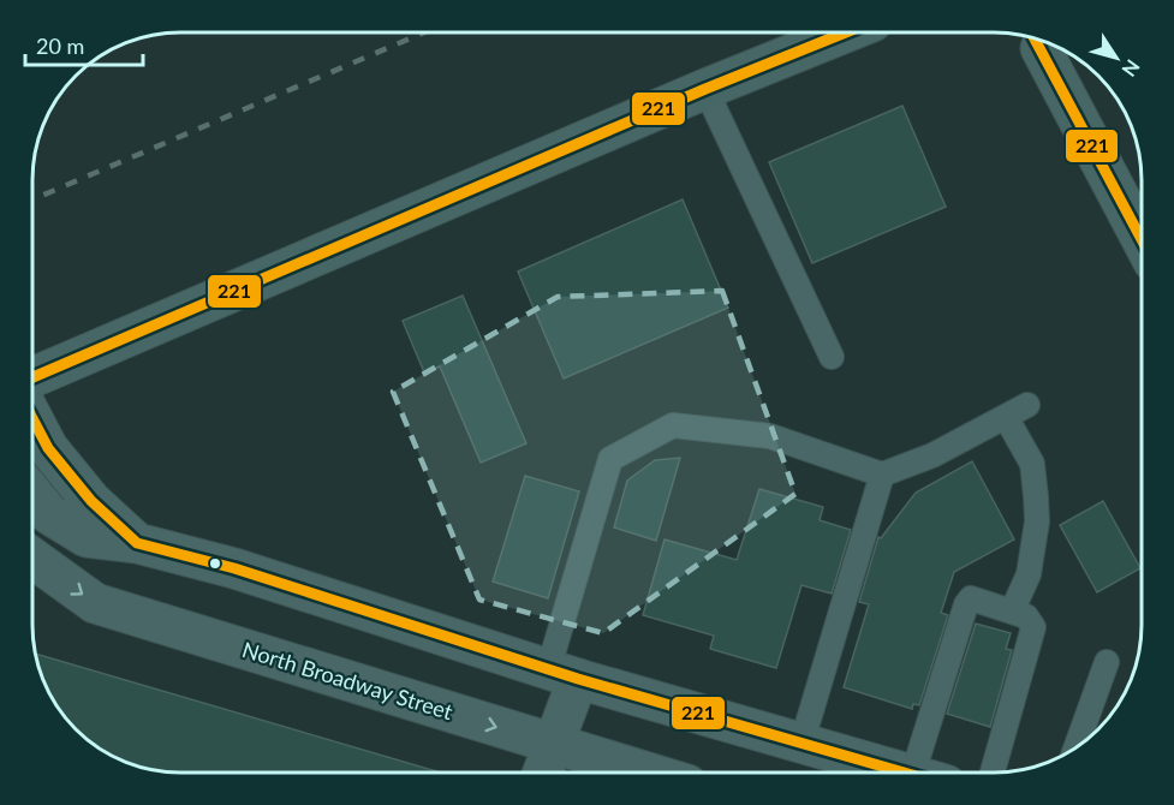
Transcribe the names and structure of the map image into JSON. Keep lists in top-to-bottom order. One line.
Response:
{"streets":{"street":["North Broadway Street"]},"lines":["transit line 221"],"scale_bar":"20 m","north":"bottom right"}
